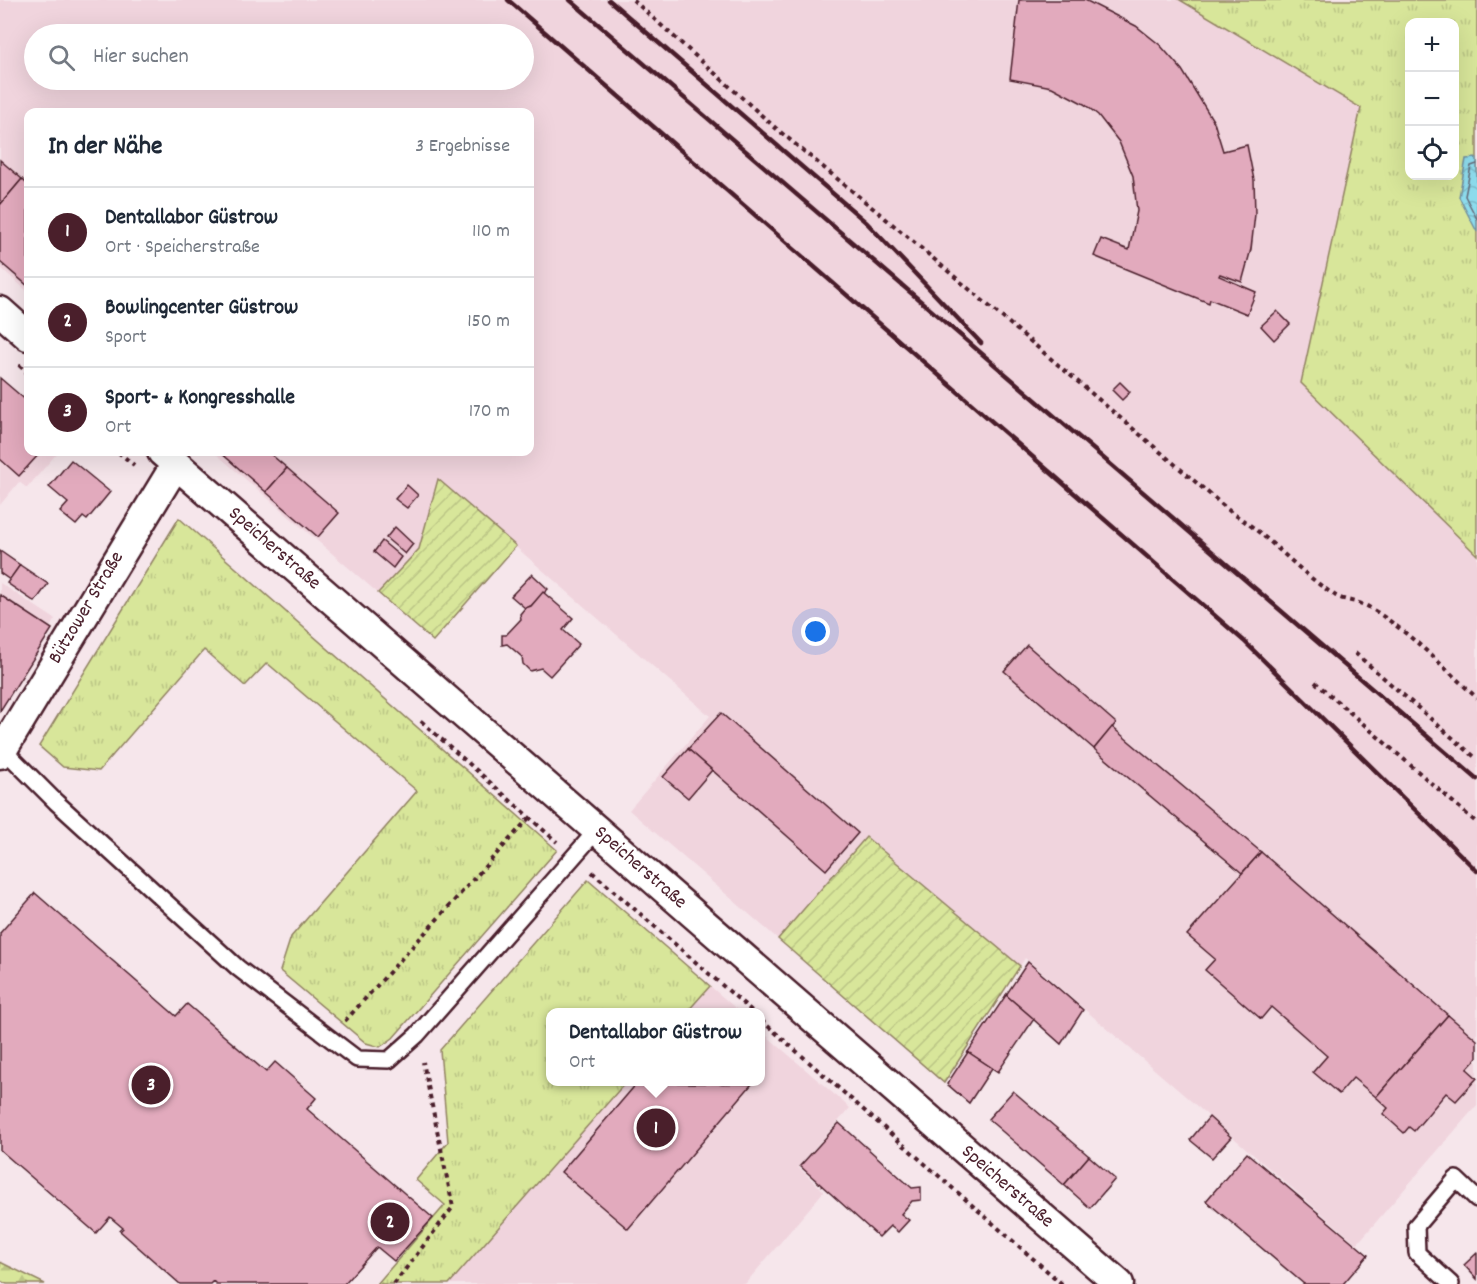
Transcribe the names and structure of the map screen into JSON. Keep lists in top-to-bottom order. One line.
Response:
{"streets":{"street":["Speicherstraße","Bützower Straße"]},"crossings":[["Speicherstraße","Bützower Straße"]],"page":{"map_buttons":["+","−"],"search":"Hier suchen","heading":["In der Nähe","3 Ergebnisse"],"list":[{"mark":"1","name":"Dentallabor Güstrow","note":"Ort · Speicherstraße","value":"110 m"},{"mark":"2","name":"Bowlingcenter Güstrow","note":"Sport","value":"150 m"},{"mark":"3","name":"Sport- & Kongresshalle","note":"Ort","value":"170 m"}],"popup":["Dentallabor Güstrow","Ort"],"pins":["3","1","2"]}}
